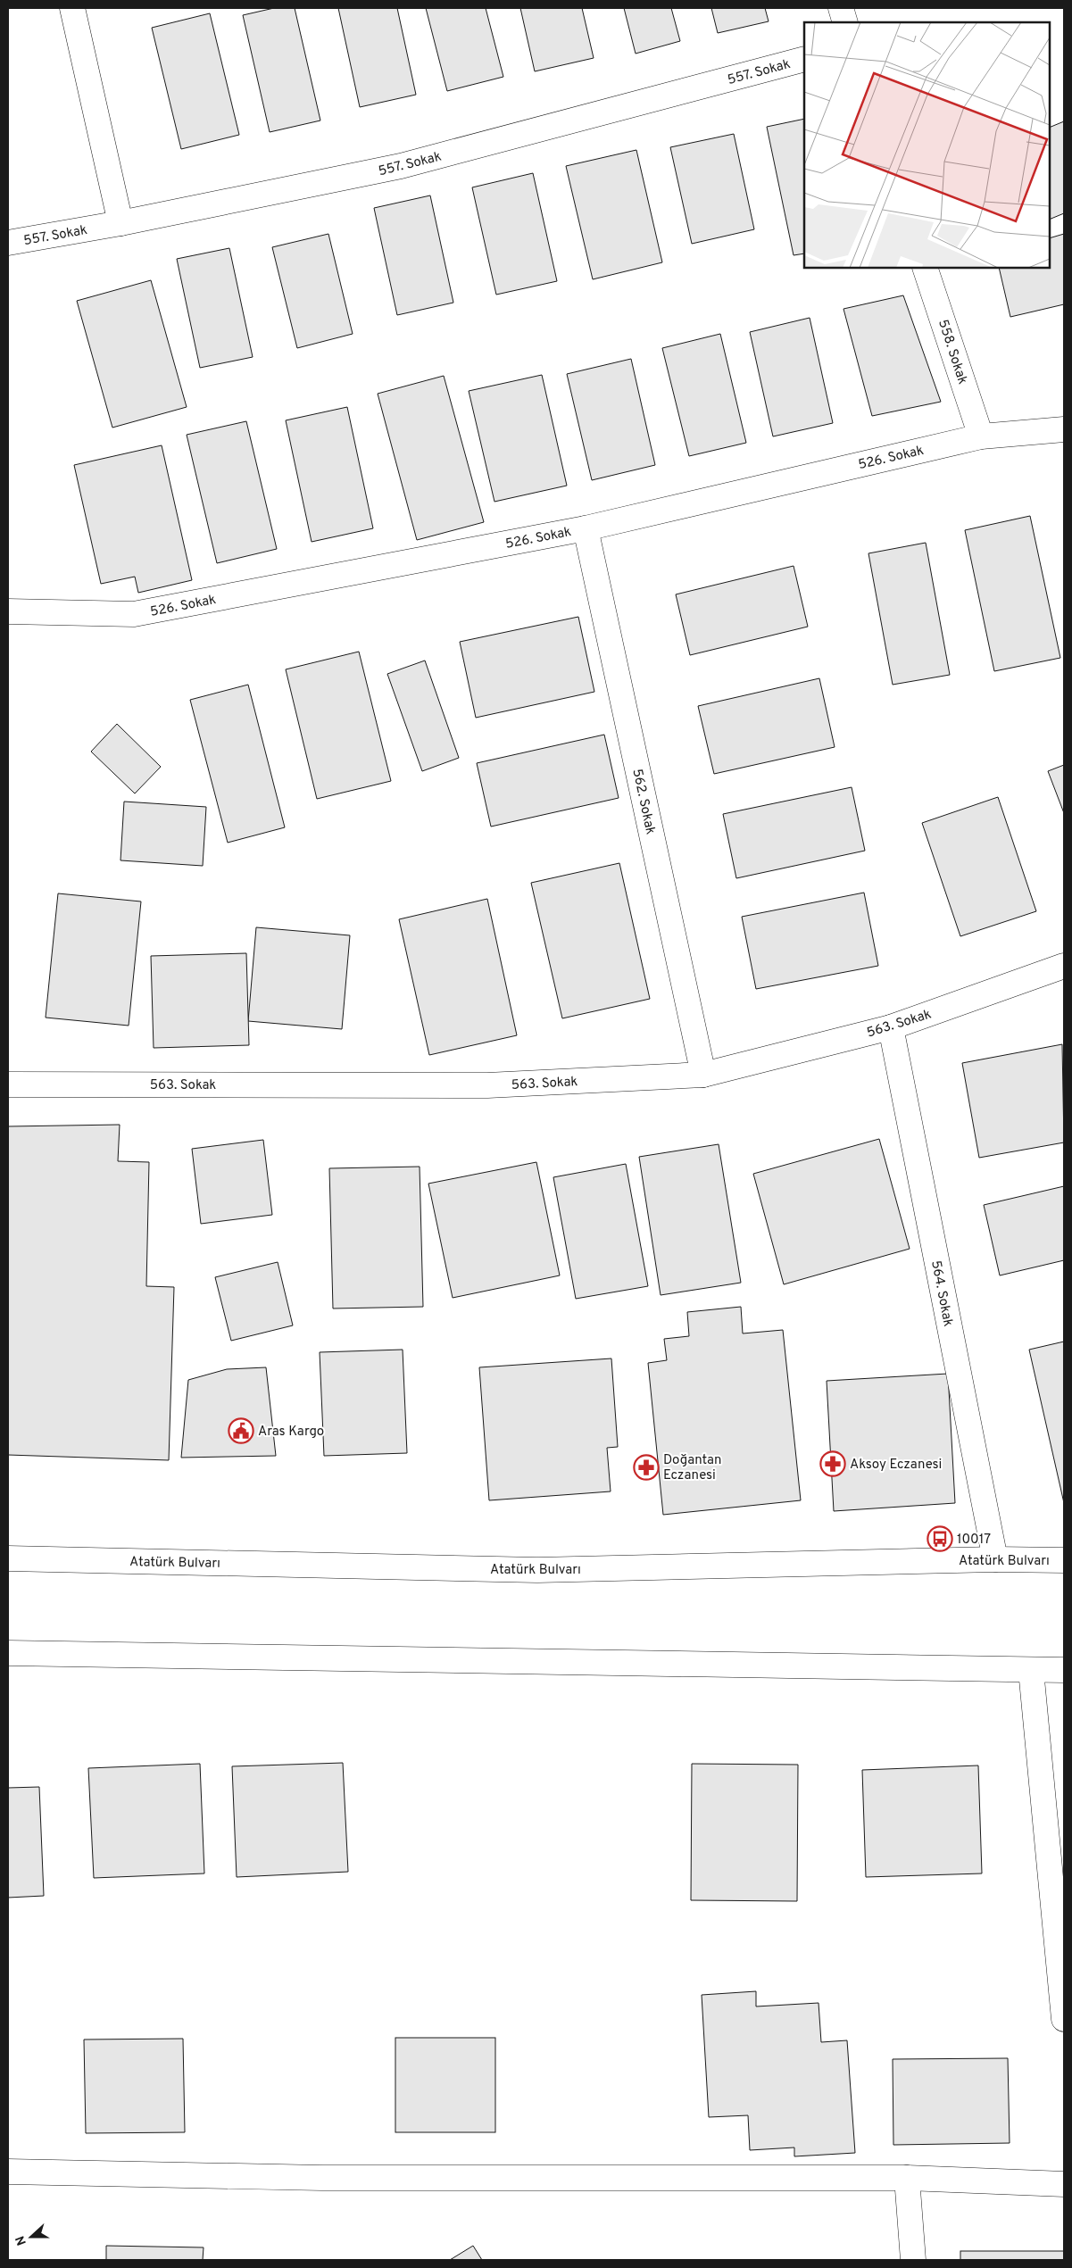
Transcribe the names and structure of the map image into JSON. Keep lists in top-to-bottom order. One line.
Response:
{"streets":{"street":["557. Sokak","558. Sokak","526. Sokak","562. Sokak","563. Sokak","564. Sokak","Atatürk Bulvarı"]},"crossings":[["558. Sokak","526. Sokak"],["526. Sokak","562. Sokak"],["562. Sokak","563. Sokak"],["563. Sokak","564. Sokak"],["564. Sokak","Atatürk Bulvarı"]],"places":{"public building":["Aras Kargo"],"pharmacy":["Aksoy Eczanesi","Doğantan Eczanesi"],"bus stop":["10017"]},"north":"left"}
